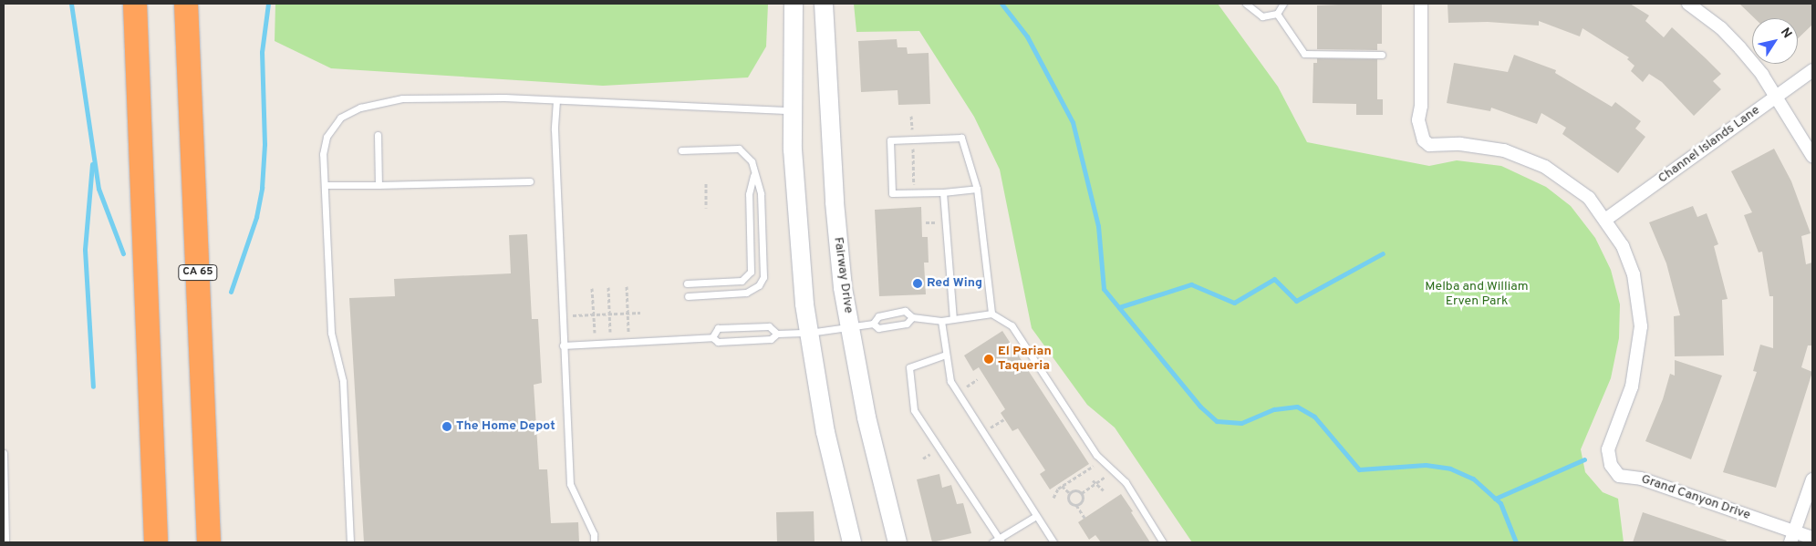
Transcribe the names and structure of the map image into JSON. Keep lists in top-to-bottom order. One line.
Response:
{"streets":{"highway":["CA 65"],"main road":["Fairway Drive"],"street":["Channel Islands Lane","Grand Canyon Drive"]},"crossings":[["Channel Islands Lane","Grand Canyon Drive"]],"parks":["Melba and William Erven Park"],"places":["Red Wing","El Parian Taqueria","The Home Depot"],"north":"top right"}
